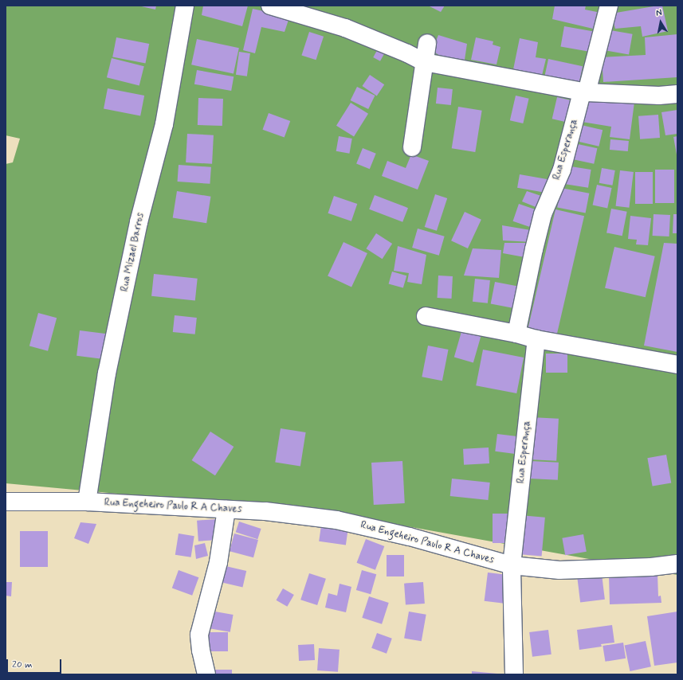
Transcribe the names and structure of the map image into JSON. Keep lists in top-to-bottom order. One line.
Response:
{"streets":{"street":["Rua Esperança","Rua Mizael Barros","Rua Engeheiro Paulo R A Chaves"]},"crossings":[["Rua Esperança","Rua Engeheiro Paulo R A Chaves"],["Rua Mizael Barros","Rua Engeheiro Paulo R A Chaves"]],"scale_bar":"20 m","north":"top"}
